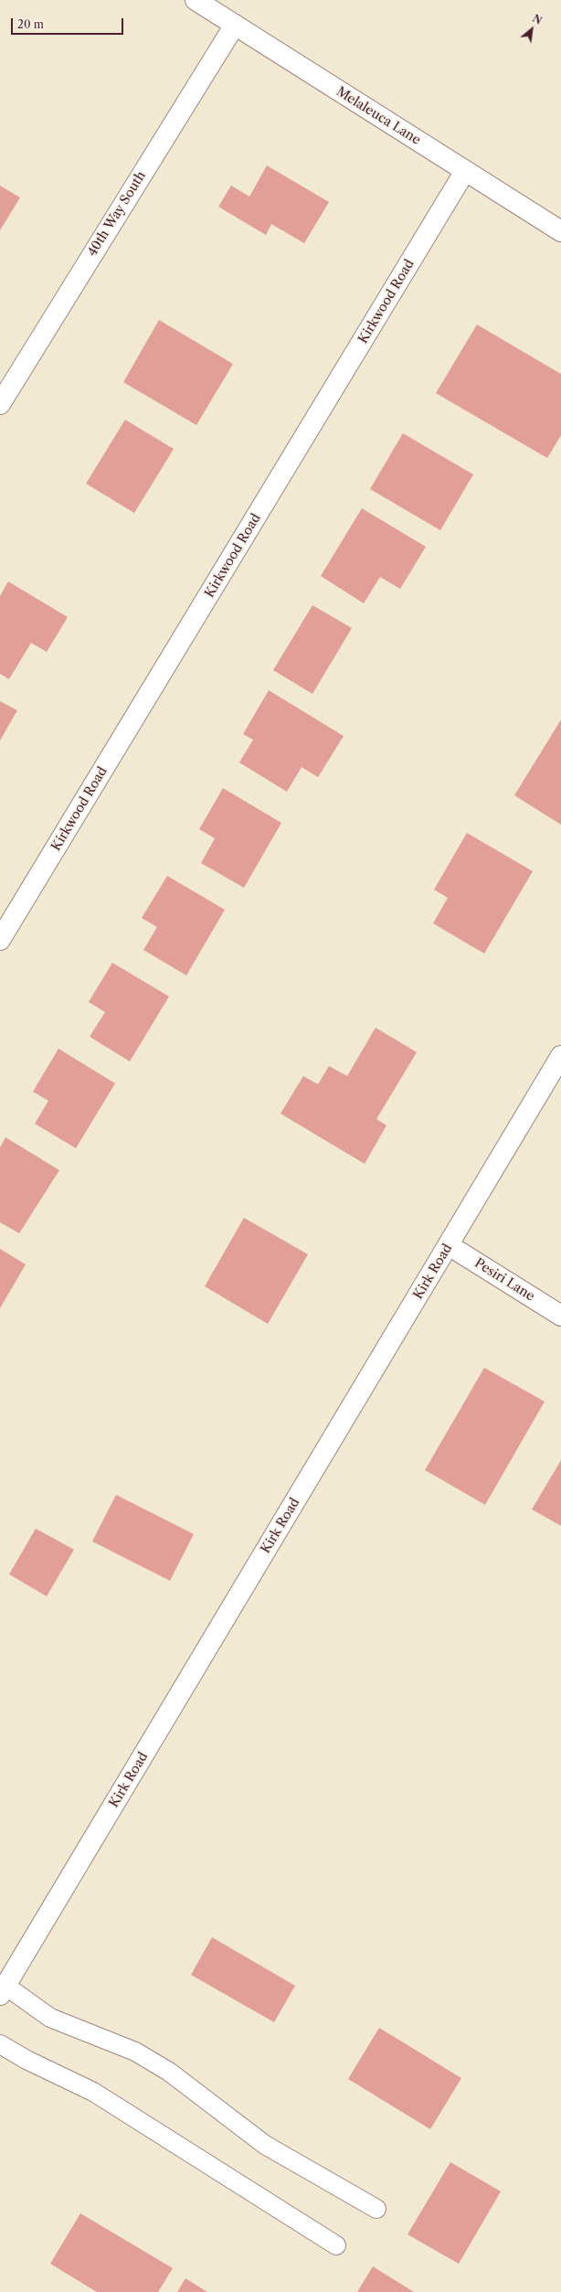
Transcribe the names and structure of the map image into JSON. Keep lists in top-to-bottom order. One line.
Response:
{"streets":{"street":["Melaleuca Lane","40th Way South","Kirkwood Road","Kirk Road","Pesiri Lane"]},"crossings":[["Melaleuca Lane","40th Way South"],["Melaleuca Lane","Kirkwood Road"],["Kirk Road","Pesiri Lane"]],"scale_bar":"20 m","north":"top right"}
